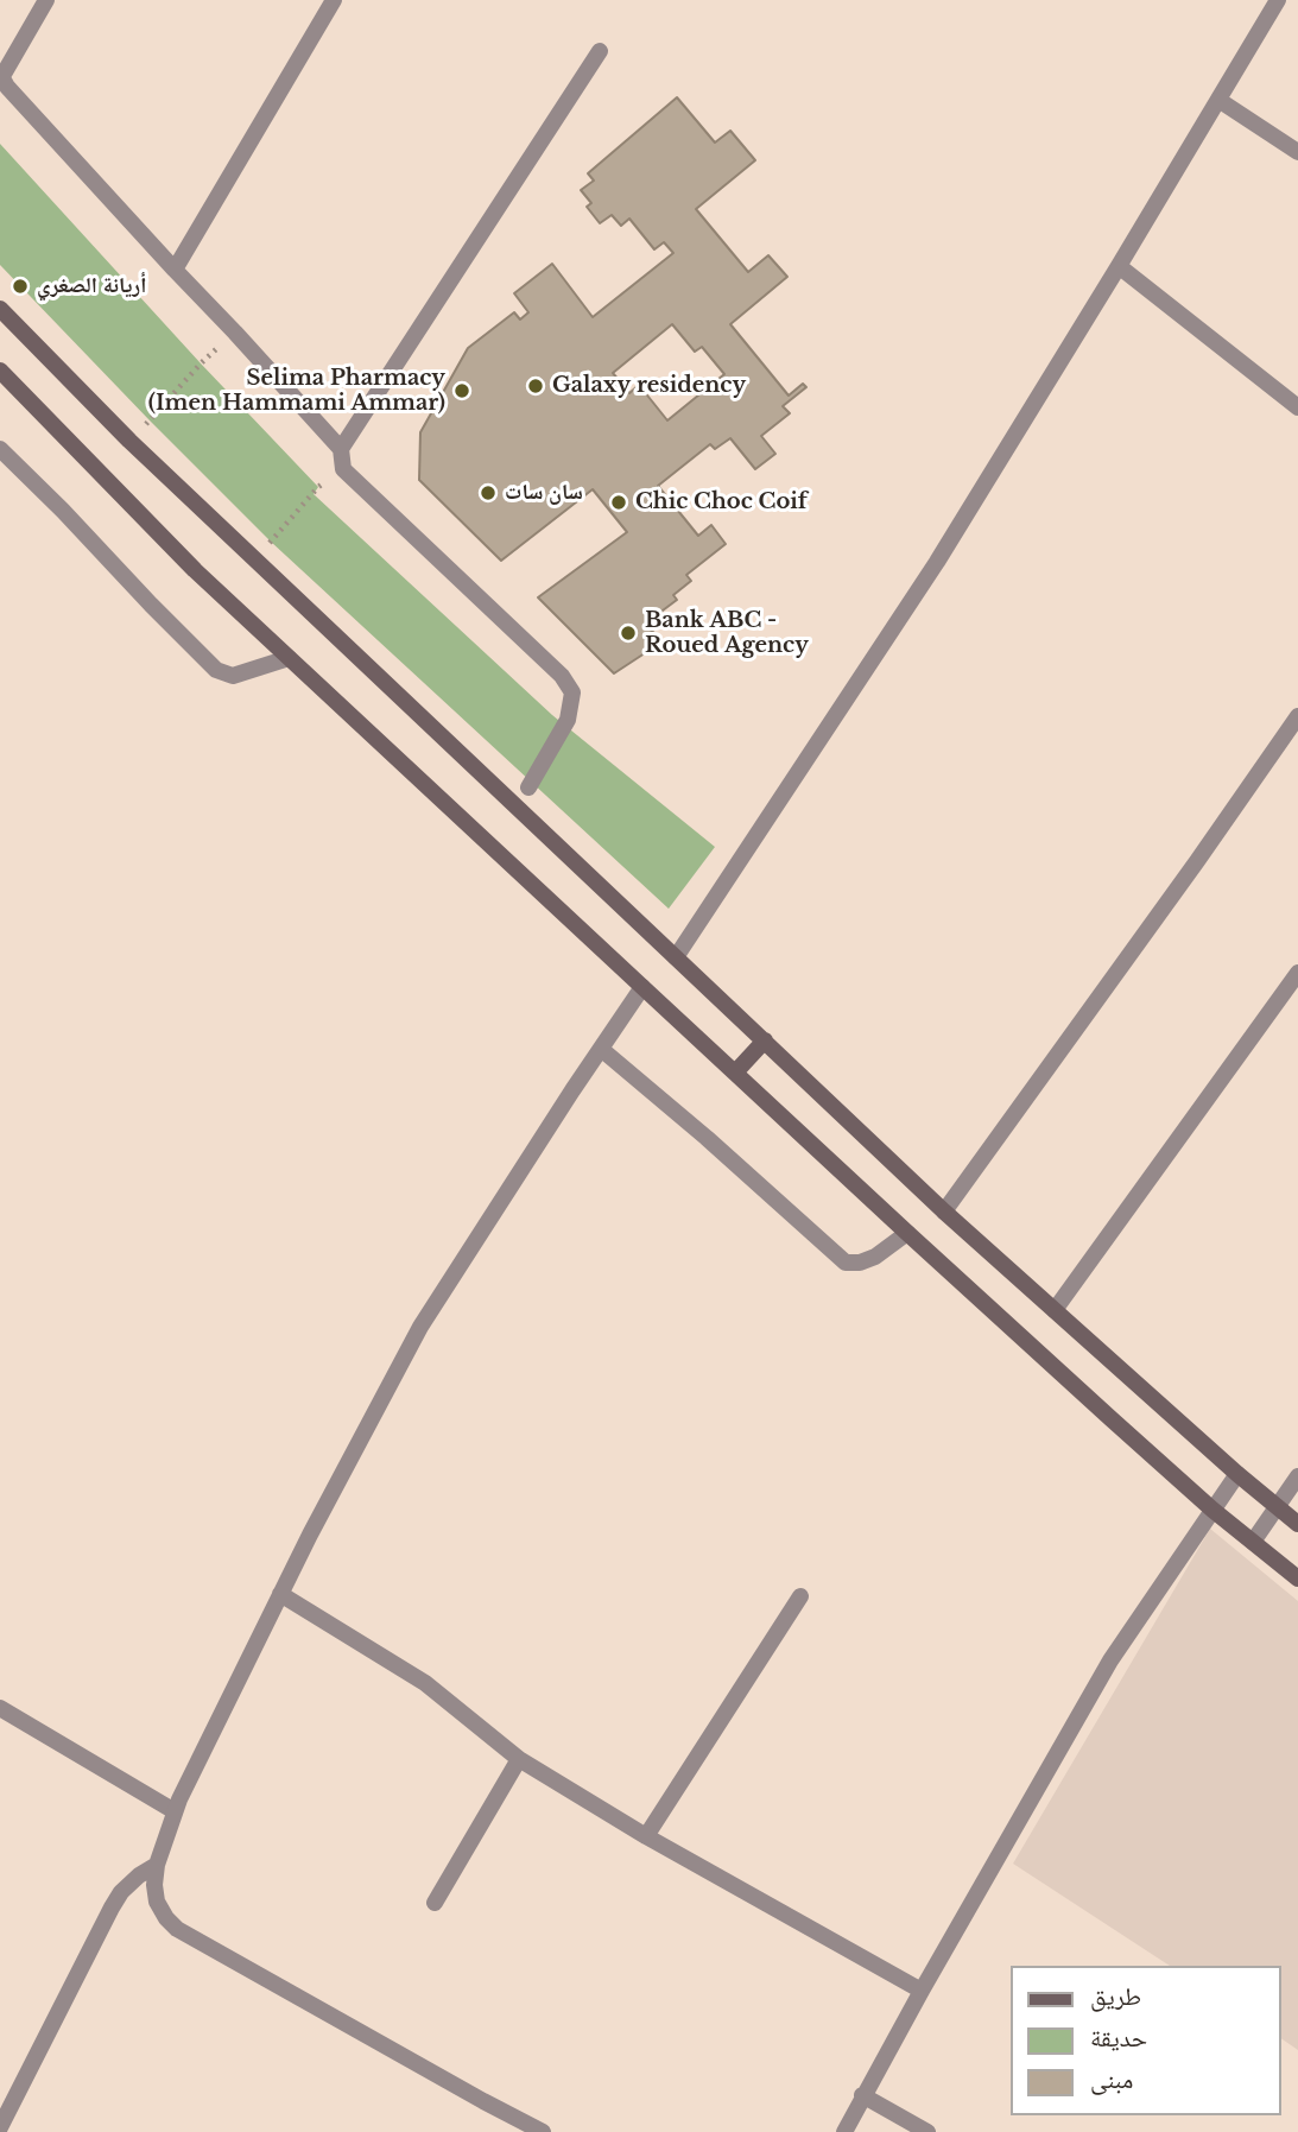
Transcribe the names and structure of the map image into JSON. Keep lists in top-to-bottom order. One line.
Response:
{"places":["أريانة الصغري","Galaxy residency","Selima Pharmacy (Imen Hammami Ammar)","سان سات","Chic Choc Coif","Bank ABC - Roued Agency"],"legend":["طريق","حديقة","مبنى"]}
